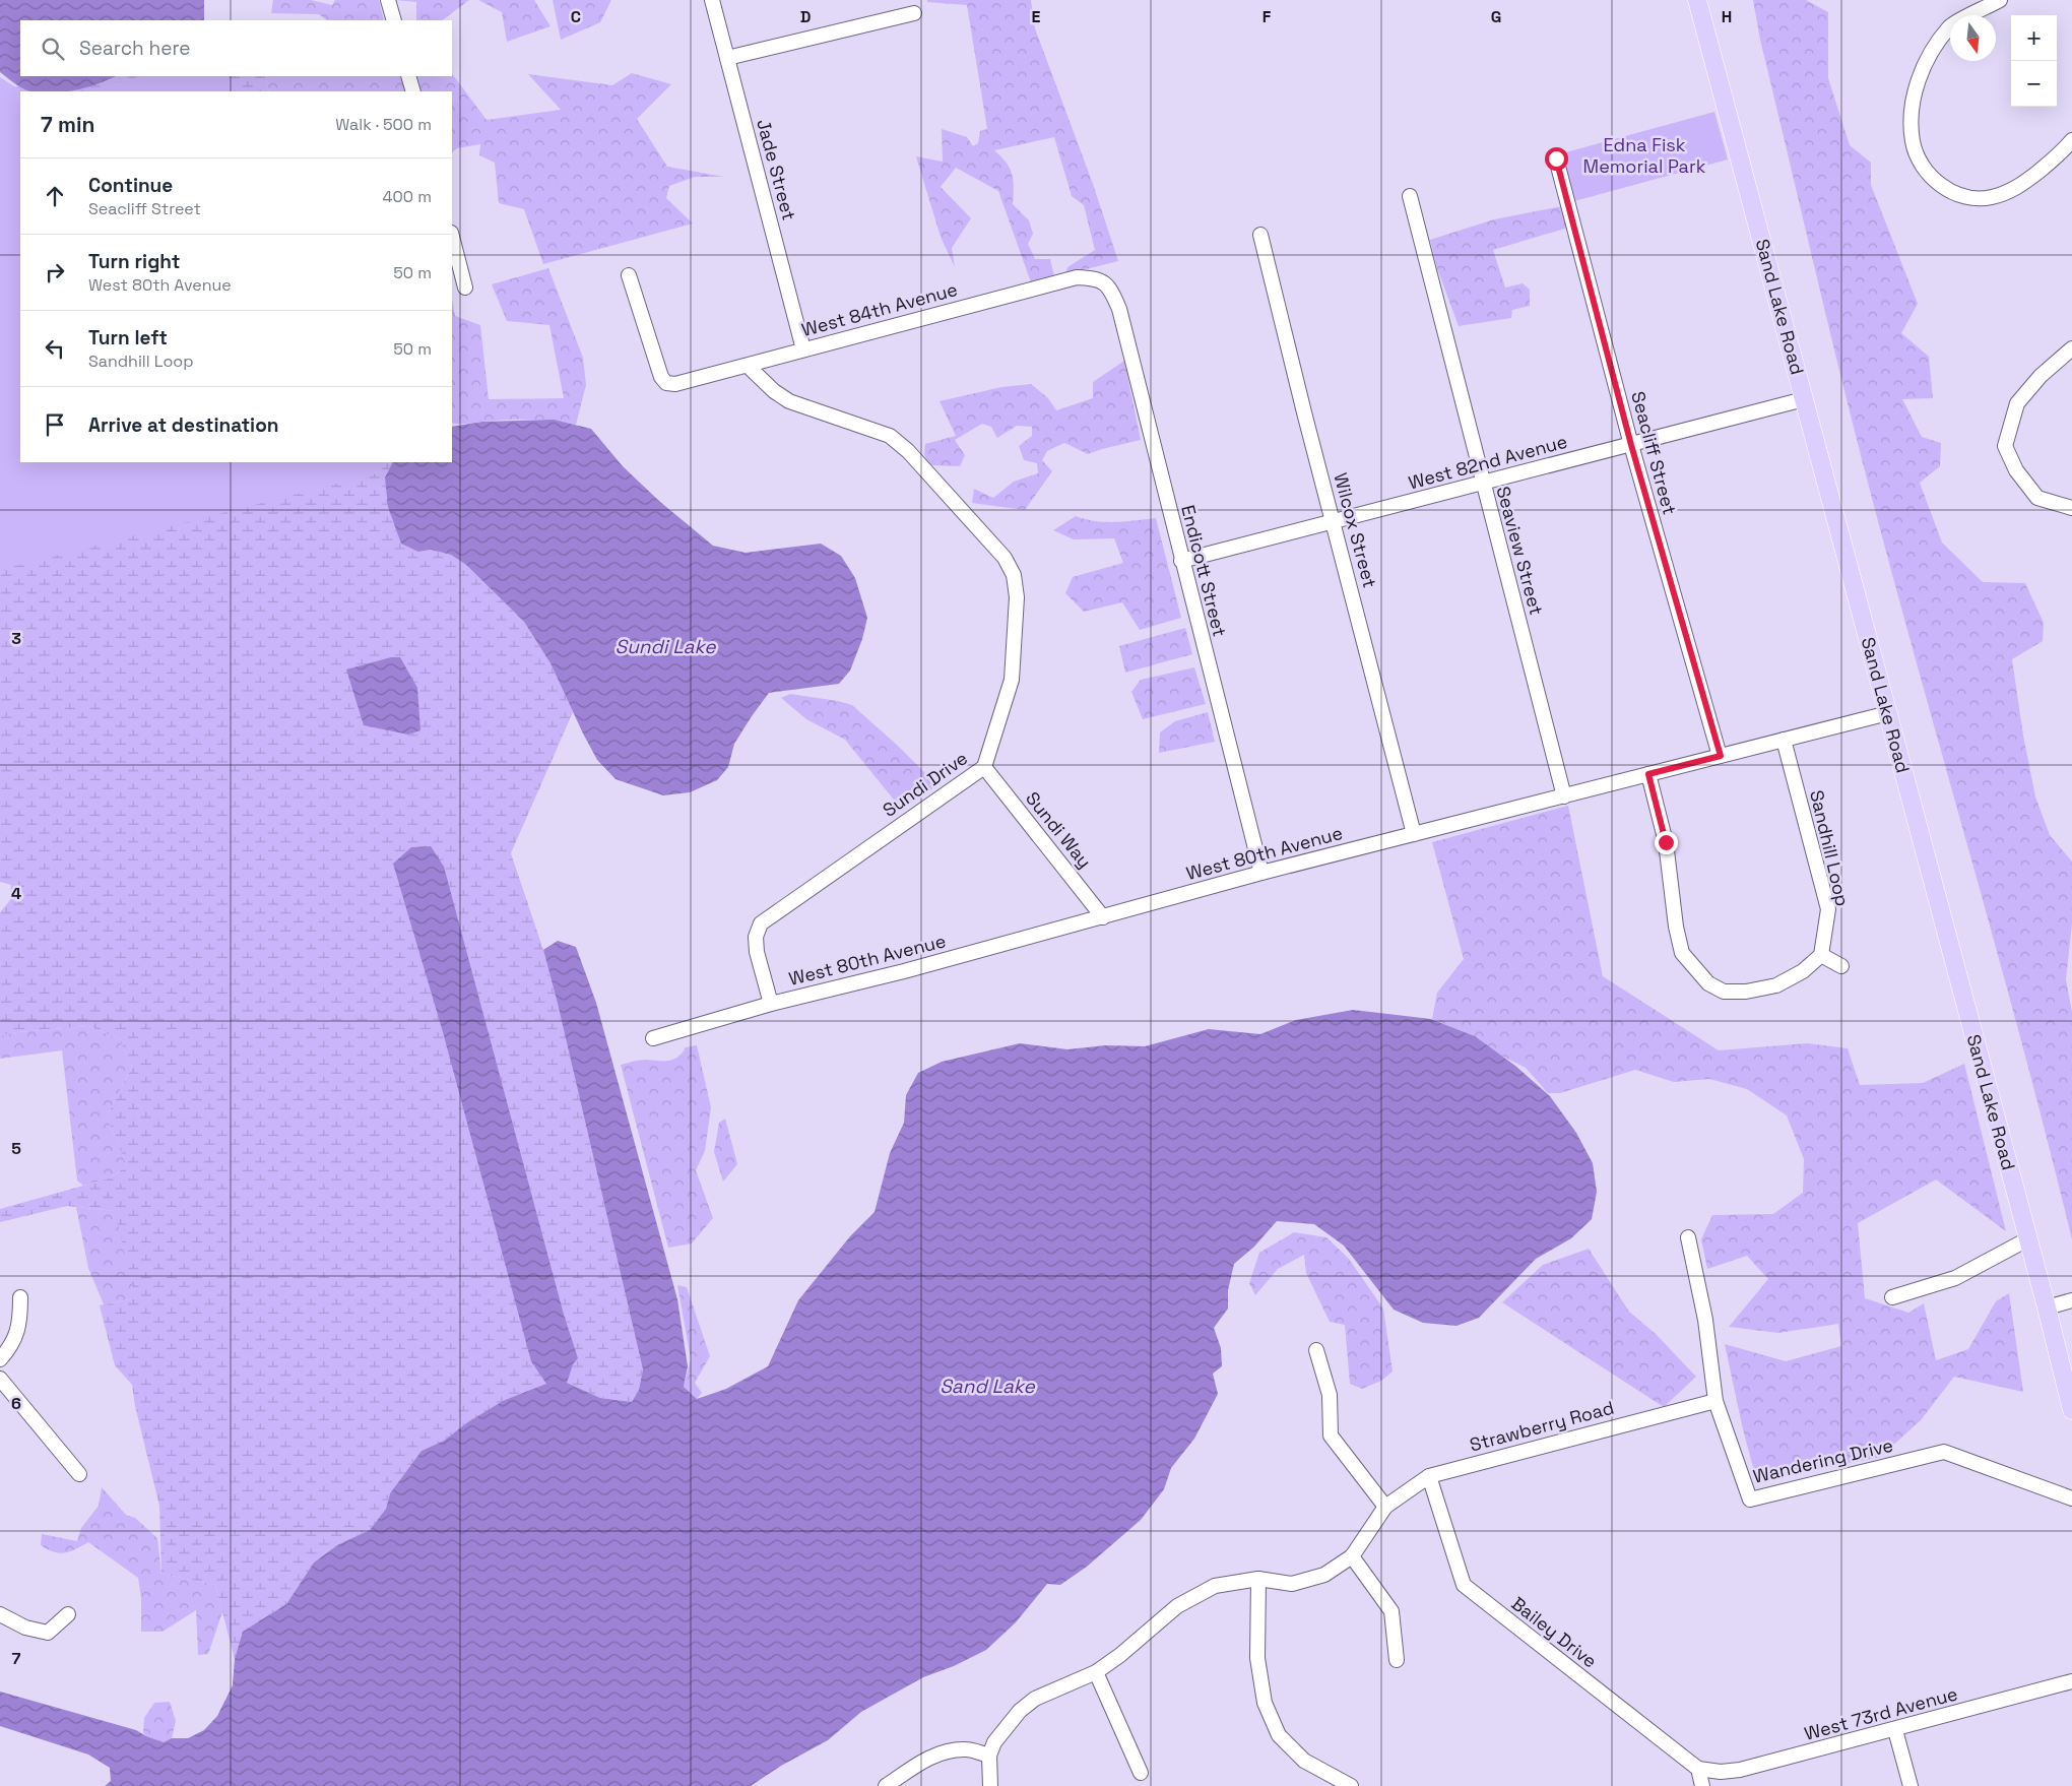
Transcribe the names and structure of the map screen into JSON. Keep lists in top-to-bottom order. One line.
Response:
{"streets":{"main road":["Sand Lake Road"],"street":["Jade Street","West 84th Avenue","Seacliff Street","West 82nd Avenue","Wilcox Street","Seaview Street","Endicott Street","Sundi Drive","Sundi Way","Sandhill Loop","West 80th Avenue","Strawberry Road","Wandering Drive","Bailey Drive","West 73rd Avenue"]},"crossings":[["Jade Street","West 84th Avenue"],["Sand Lake Road","West 82nd Avenue"],["Sand Lake Road","West 80th Avenue"],["West 84th Avenue","Endicott Street"],["West 84th Avenue","Sundi Drive"],["Seacliff Street","West 82nd Avenue"],["Seacliff Street","West 80th Avenue"],["West 82nd Avenue","Wilcox Street"],["West 82nd Avenue","Seaview Street"],["West 82nd Avenue","Endicott Street"],["Wilcox Street","West 80th Avenue"],["Seaview Street","West 80th Avenue"],["Endicott Street","West 80th Avenue"],["Sundi Drive","Sundi Way"],["Sundi Drive","West 80th Avenue"],["Sundi Way","West 80th Avenue"],["Sandhill Loop","West 80th Avenue"],["Strawberry Road","Wandering Drive"],["Strawberry Road","Bailey Drive"],["Bailey Drive","West 73rd Avenue"]],"water":["Sundi Lake","Sand Lake"],"parks":["Edna Fisk Memorial Park"],"north":"bottom","page":{"map_buttons":["+","−"],"search":"Search here","heading":["7 min","Walk · 500 m"],"list":[["Continue","Seacliff Street","400 m"],["Turn right","West 80th Avenue","50 m"],["Turn left","Sandhill Loop","50 m"],"Arrive at destination"]},"grid":{"columns":["C","D","E","F","G","H"],"rows":["3","4","5","6","7"]}}
